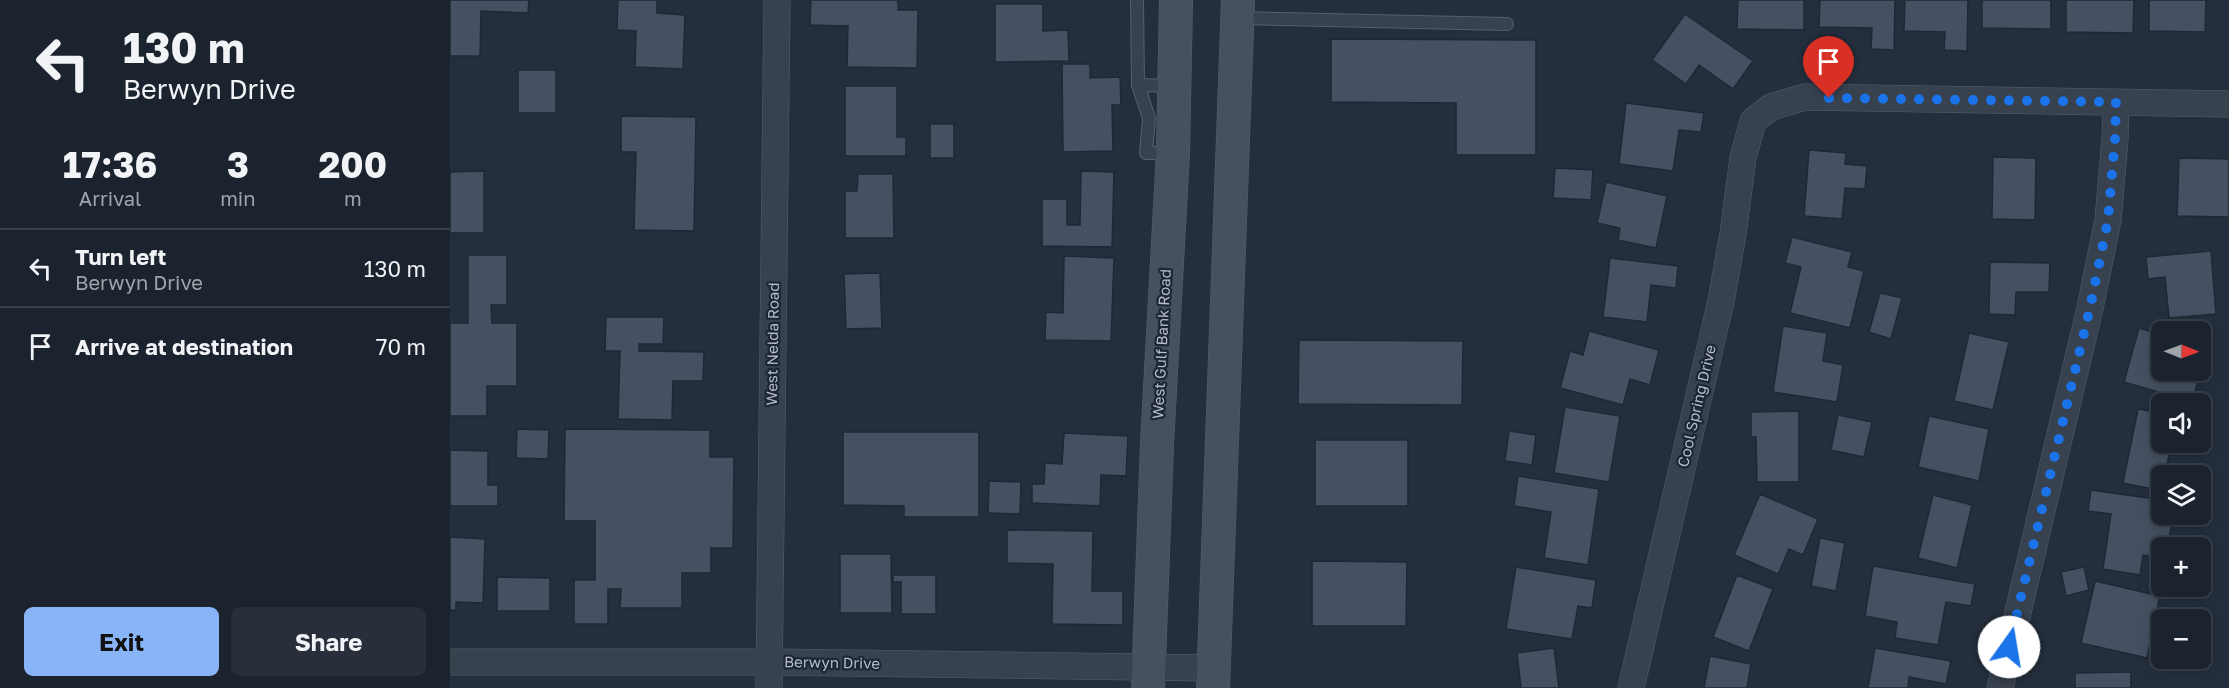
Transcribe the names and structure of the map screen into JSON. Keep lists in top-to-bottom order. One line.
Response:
{"streets":{"main road":["West Gulf Bank Road"],"street":["West Nelda Road","Cool Spring Drive","Berwyn Drive"]},"crossings":[["West Nelda Road","Berwyn Drive"],["West Gulf Bank Road","Berwyn Drive"]],"north":"right","page":{"turn":["130 m","Berwyn Drive"],"eta":["17:36","Arrival","3","min","200","m"],"list":[{"name":"Turn left","note":"Berwyn Drive","value":"130 m"},{"name":"Arrive at destination","value":"70 m"}],"map_buttons":["+","−"],"buttons":["Exit","Share"]}}
